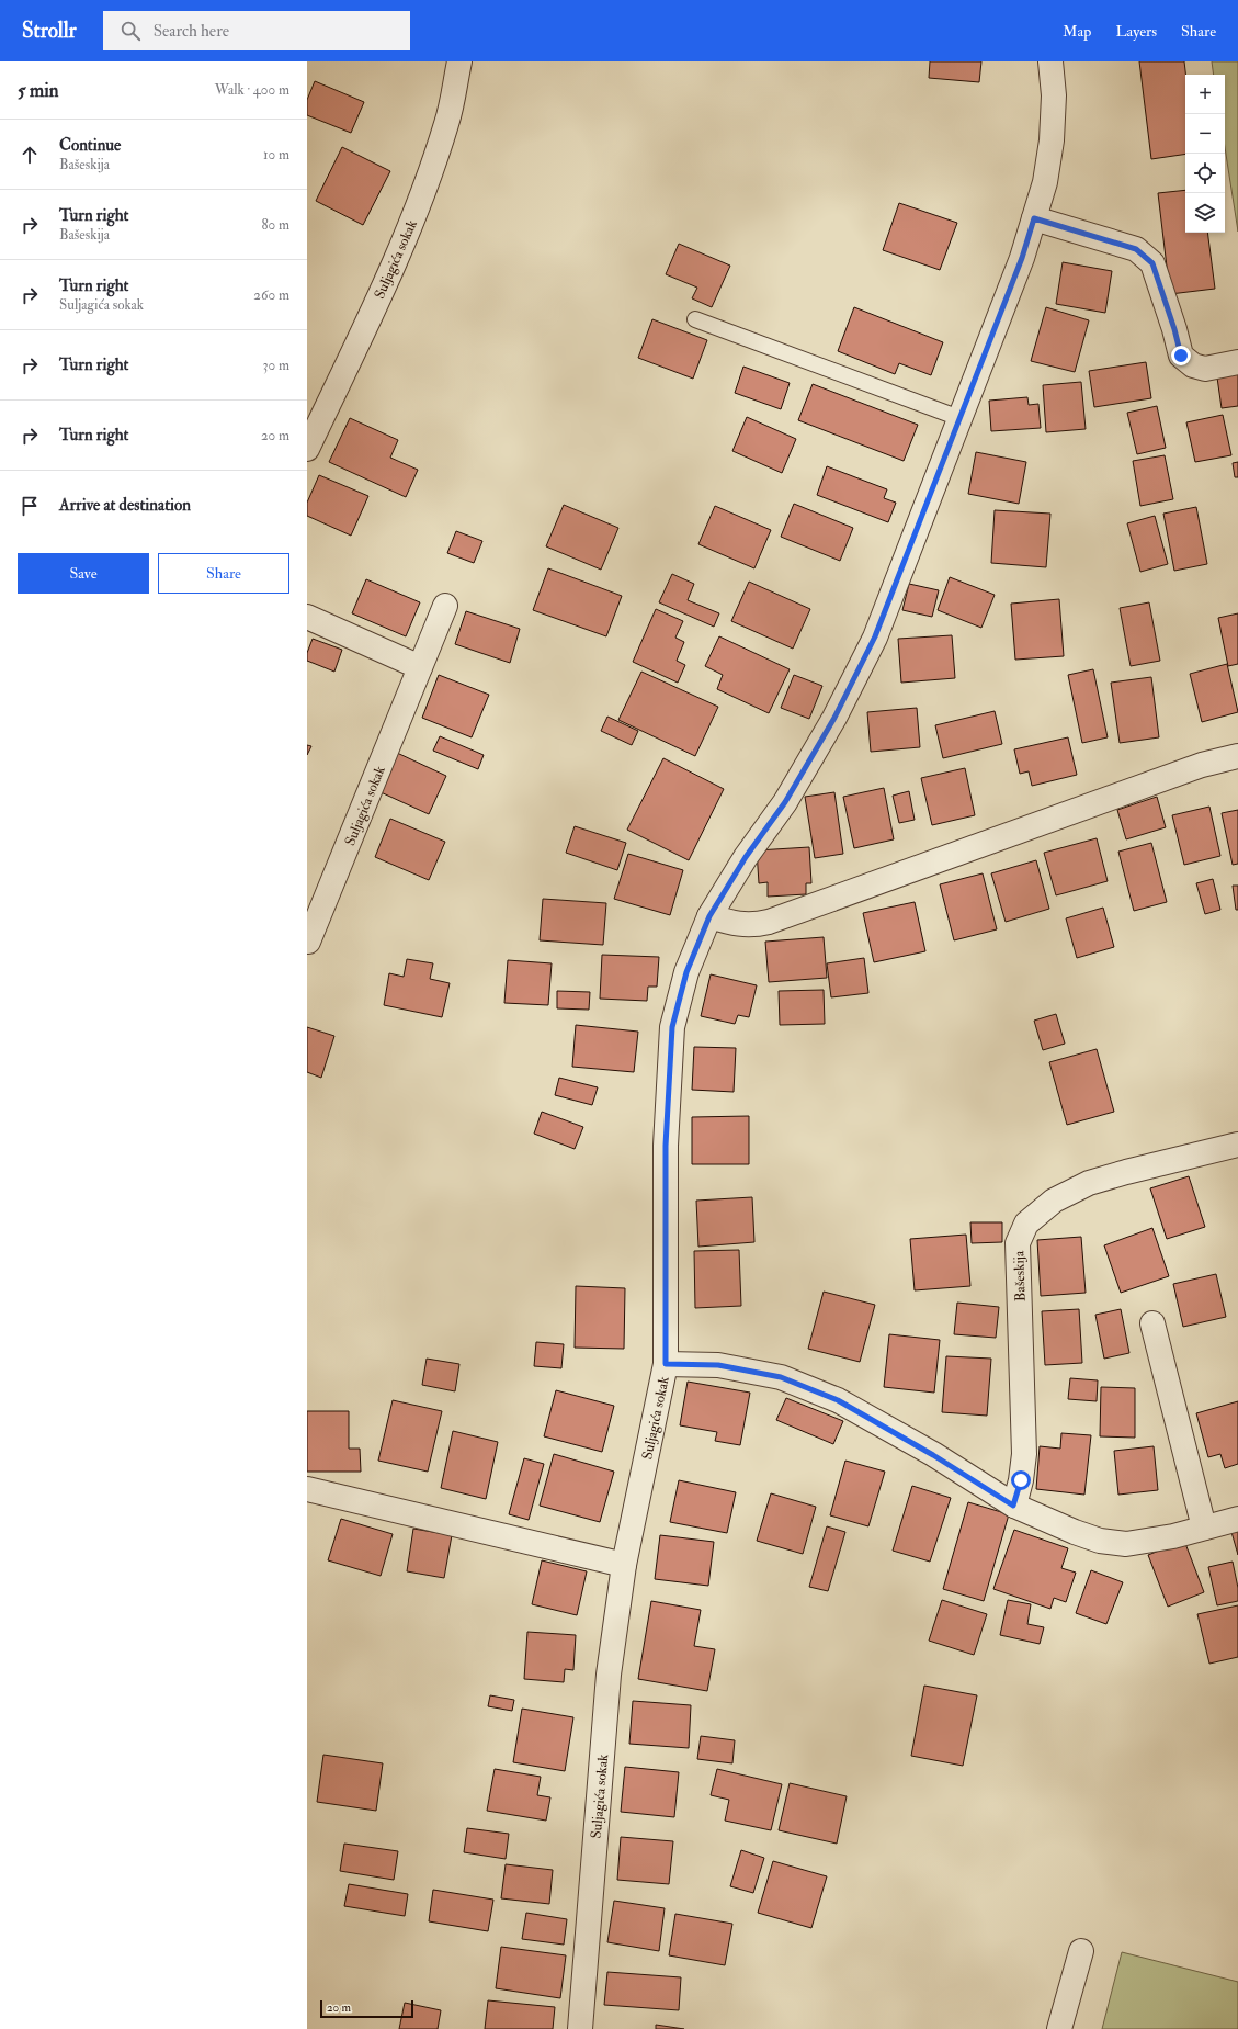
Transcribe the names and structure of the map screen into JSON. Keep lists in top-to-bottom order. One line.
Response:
{"streets":{"street":["Suljagića sokak","Bašeskija"]},"scale_bar":"20 m","page":{"header":"Strollr","search":"Search here","nav":["Map","Layers","Share"],"heading":["5 min","Walk · 400 m"],"map_buttons":["+","−"],"list":[["Continue","Bašeskija","10 m"],["Turn right","Bašeskija","80 m"],["Turn right","Suljagića sokak","260 m"],["Turn right","30 m"],["Turn right","20 m"],"Arrive at destination"],"buttons":["Save","Share"],"scale":"20 m"}}
